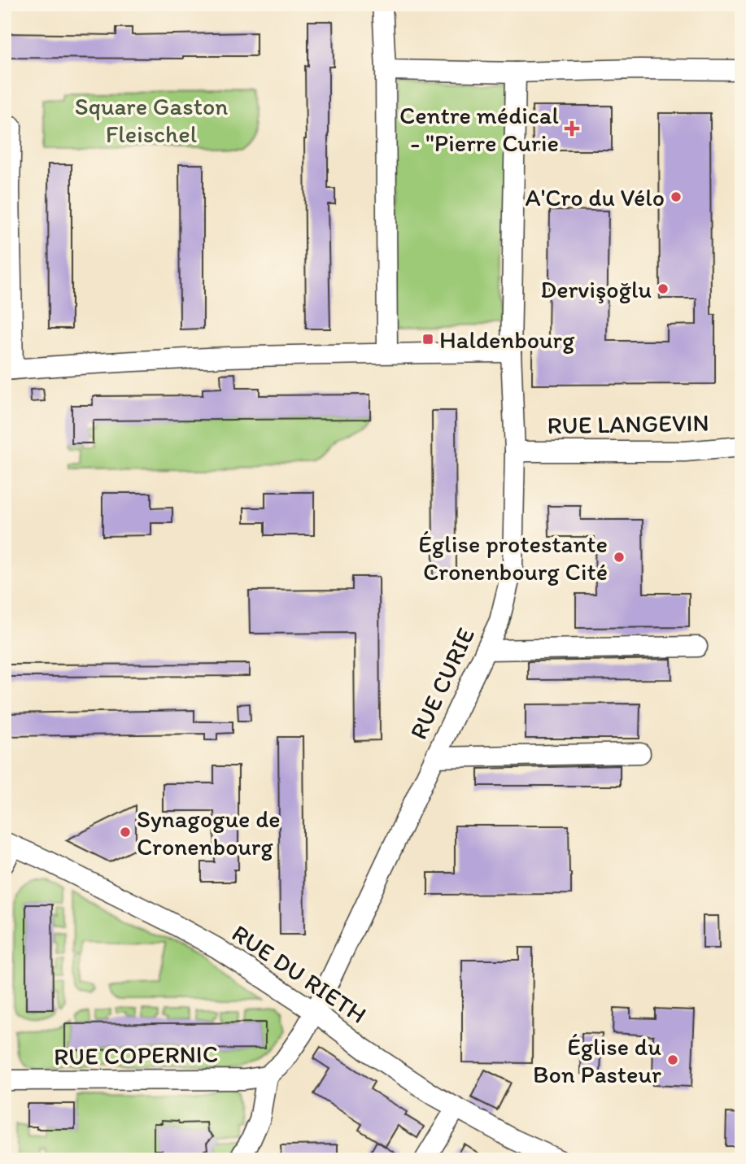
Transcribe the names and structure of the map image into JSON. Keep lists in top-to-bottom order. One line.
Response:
{"streets":{"street":["RUE LANGEVIN","RUE CURIE","RUE DU RIETH","RUE COPERNIC"]},"crossings":[["RUE LANGEVIN","RUE CURIE"],["RUE CURIE","RUE DU RIETH"],["RUE CURIE","RUE COPERNIC"]],"parks":["Square Gaston Fleischel"],"places":{"health":["Centre médical - \"Pierre Curie"],"other":["A'Cro du Vélo","Dervişoğlu","Église protestante Cronenbourg Cité","Synagogue de Cronenbourg","Église du Bon Pasteur"],"transit":["Haldenbourg"]}}
